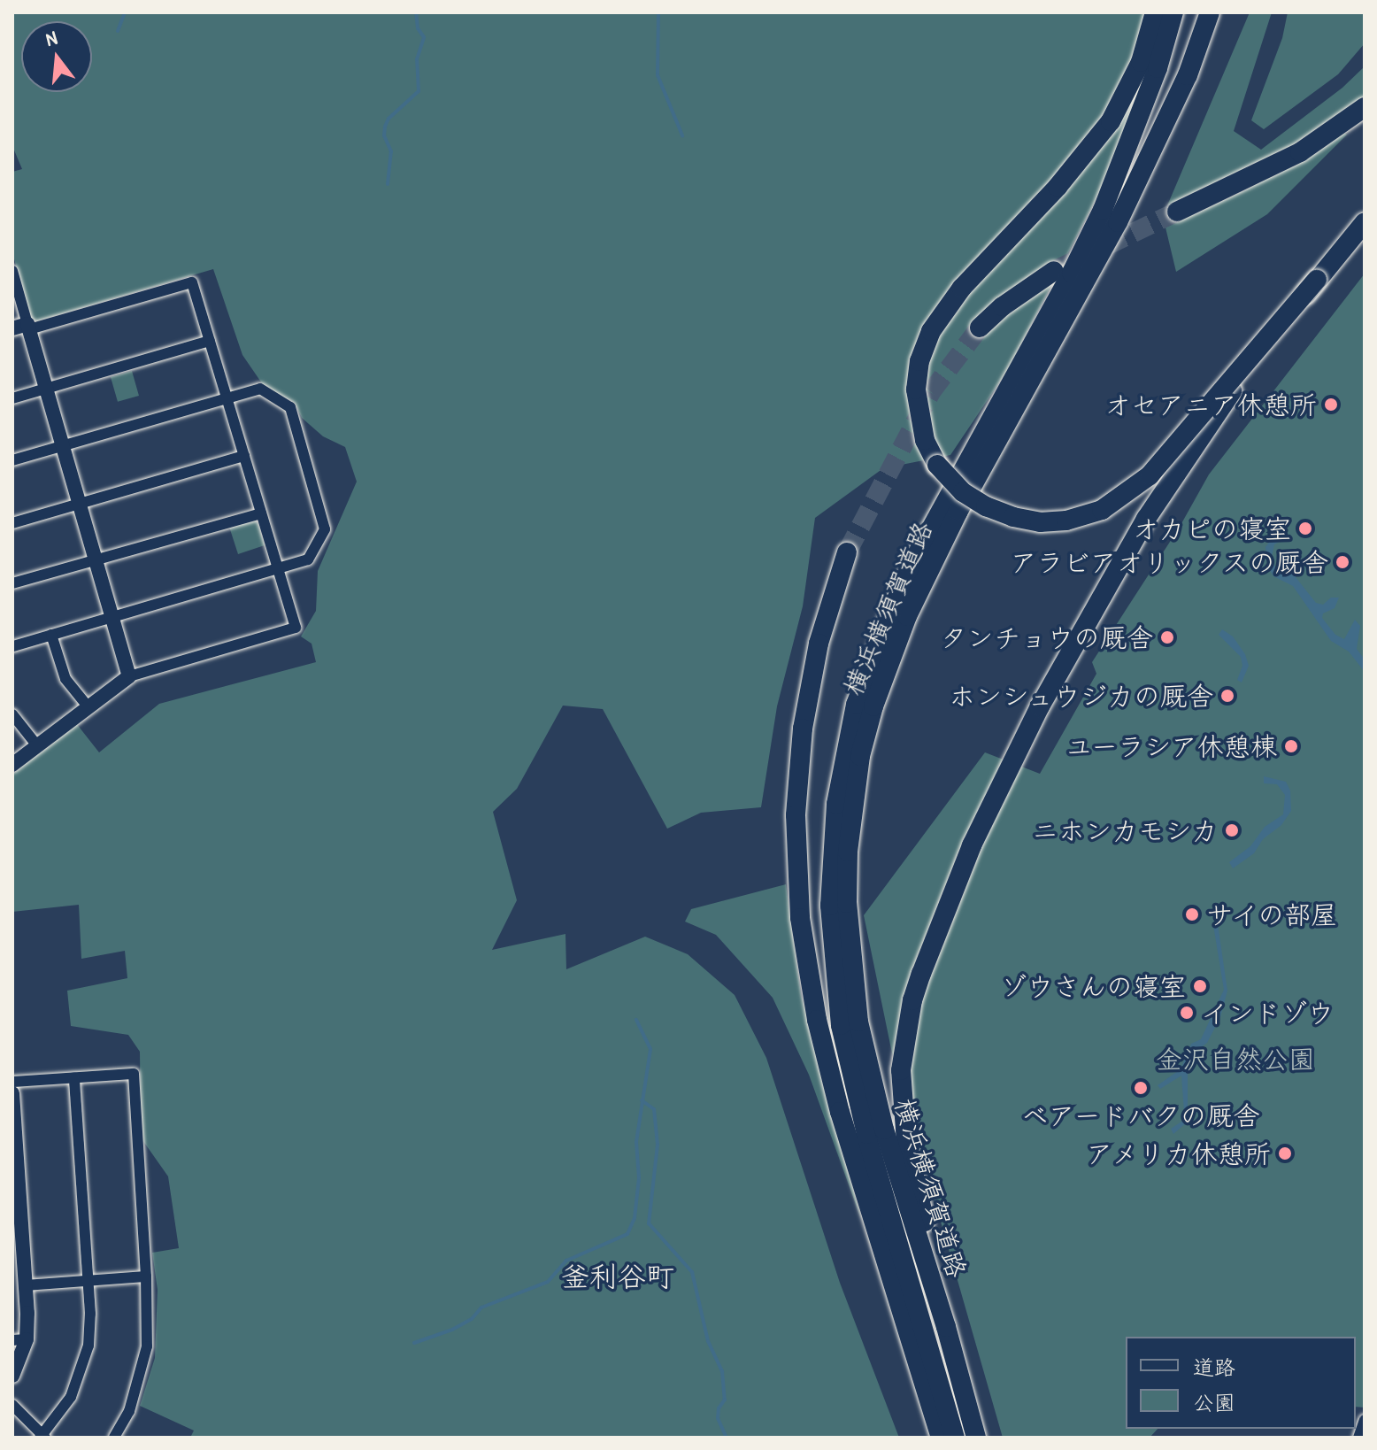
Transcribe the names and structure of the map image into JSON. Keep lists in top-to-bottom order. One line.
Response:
{"streets":{"highway":["横浜横須賀道路"]},"districts":["釜利谷町"],"parks":["金沢自然公園"],"places":["オセアニア休憩所","オカピの寝室","アラビアオリックスの厩舎","タンチョウの厩舎","ホンシュウジカの厩舎","ユーラシア休憩棟","ニホンカモシカ","サイの部屋","ゾウさんの寝室","インドゾウ","ベアードバクの厩舎","アメリカ休憩所"],"legend":["道路","公園"],"north":"top"}
